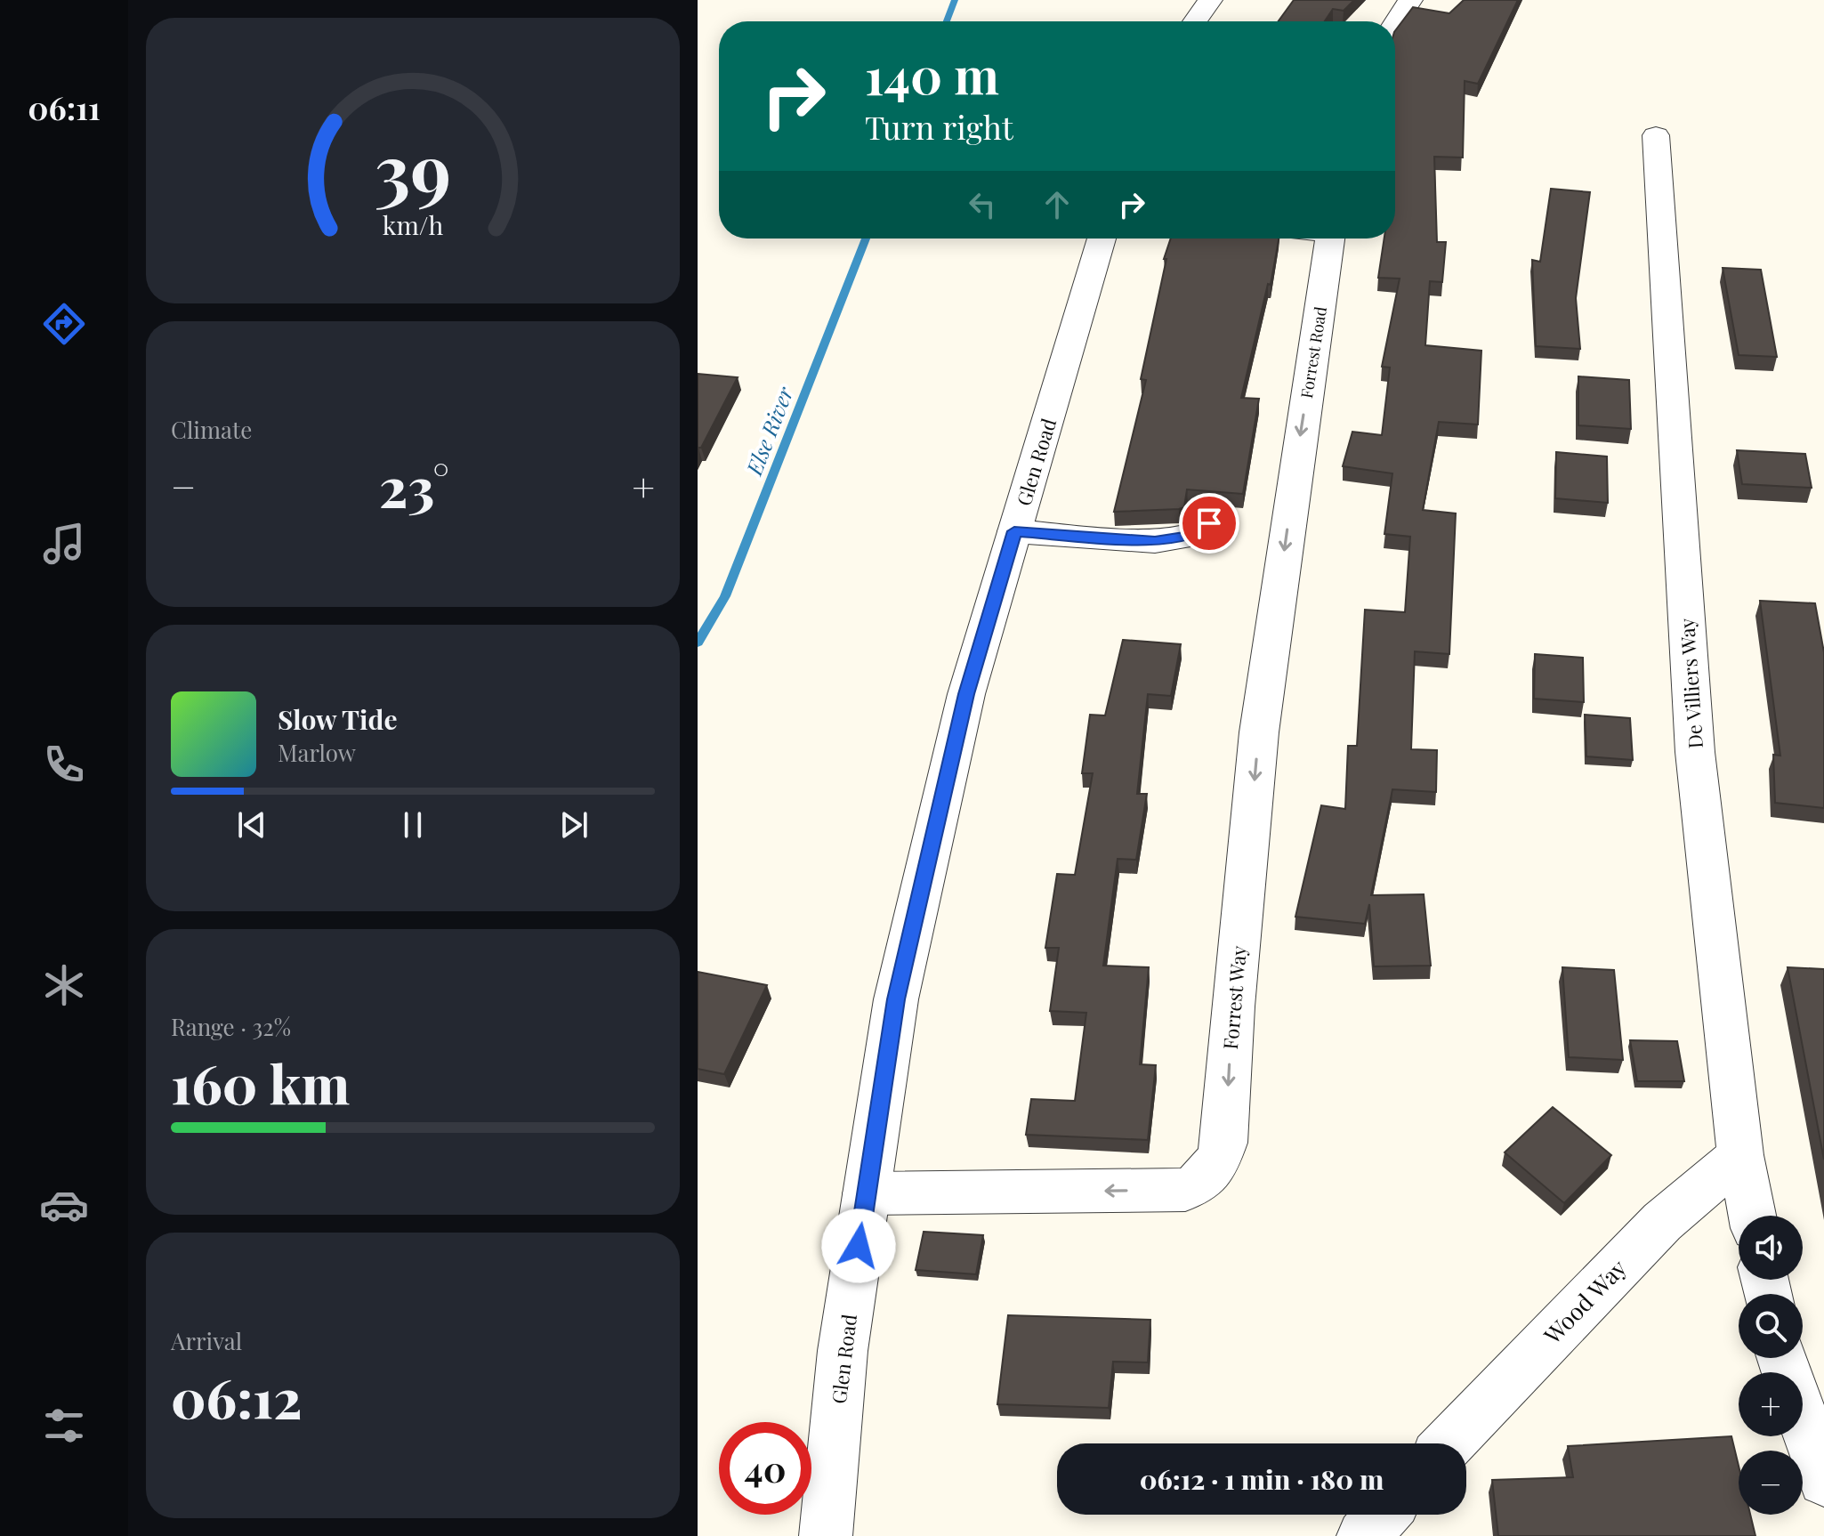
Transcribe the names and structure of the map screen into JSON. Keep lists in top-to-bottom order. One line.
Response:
{"streets":{"street":["Forrest Road","Glen Road","De Villiers Way","Forrest Way","Wood Way"]},"crossings":[["Forrest Road","Forrest Way"],["Glen Road","Forrest Way"],["De Villiers Way","Wood Way"]],"one_way":["Forrest Road"],"water":["Else River"],"page":{"tabs":"06:11","turn":["140 m","Turn right"],"tile":["Climate",["Range · 32%","160 km"],["Arrival","06:12"]],"heat":["−","23°","+"],"song":["Slow Tide","Marlow"],"map_buttons":["+","−"],"limit":"40","trip":"06:12 · 1 min · 180 m","gauge":["39","km/h"]}}
